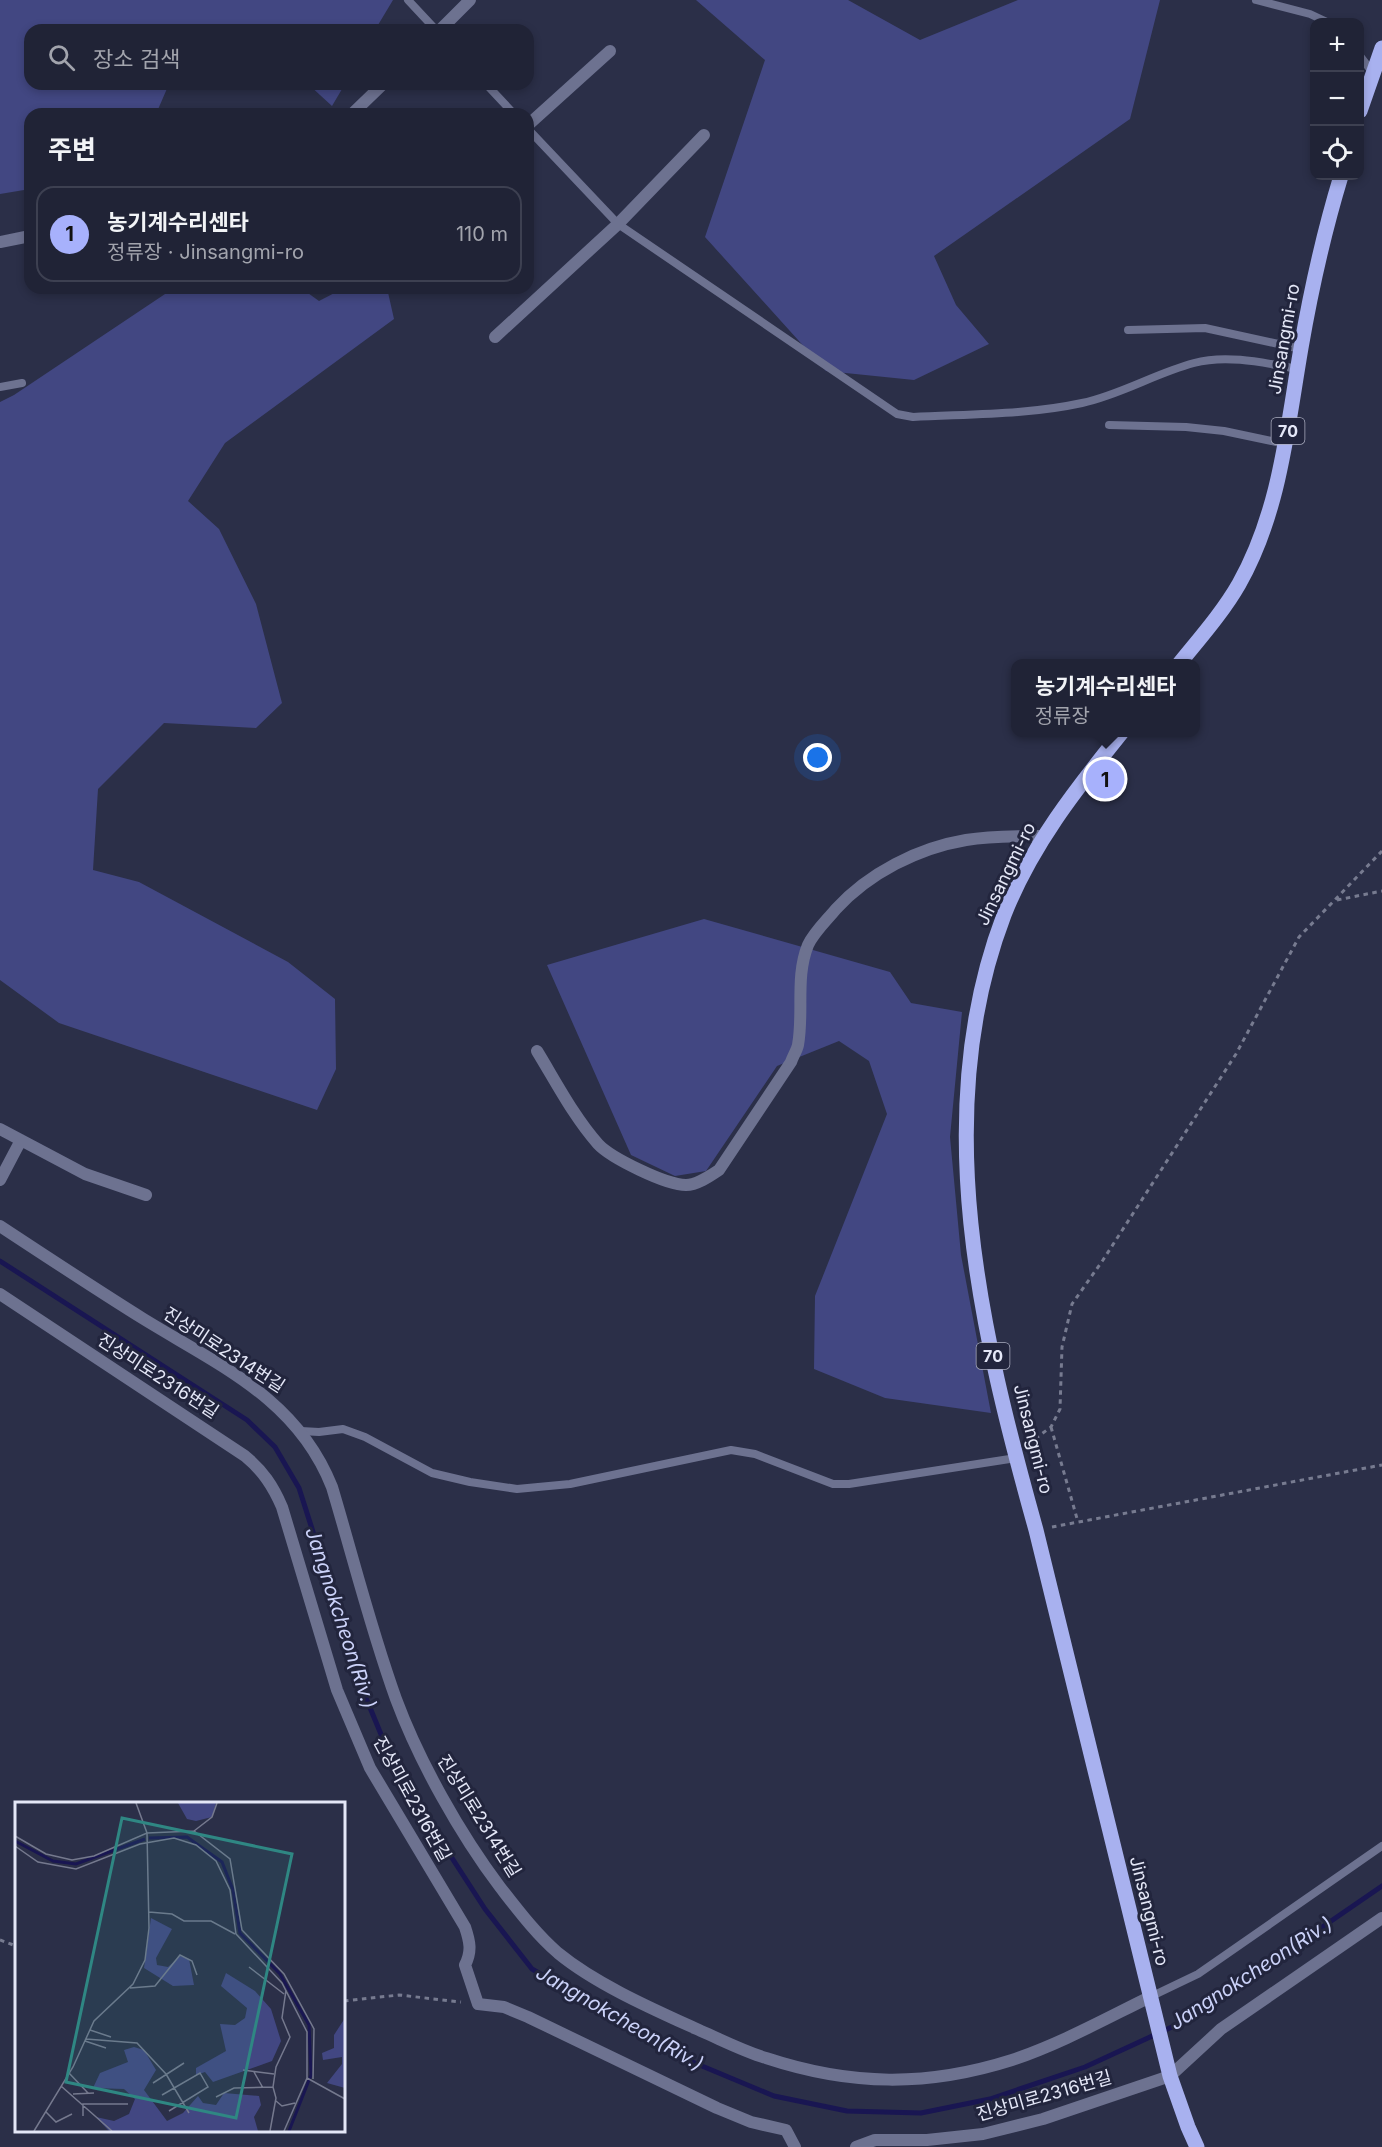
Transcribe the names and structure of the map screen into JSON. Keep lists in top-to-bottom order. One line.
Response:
{"streets":{"main road":["Jinsangmi-ro","70"],"street":["진상미로2314번길","진상미로2316번길"]},"crossings":[["Jinsangmi-ro","70"],["Jinsangmi-ro","진상미로2314번길"],["70","진상미로2314번길"],["70","진상미로2316번길"]],"water":["Jangnokcheon(Riv.)"],"page":{"map_buttons":["+","−"],"search":"장소 검색","heading":"주변","list":[{"mark":"1","name":"농기계수리센타","note":"정류장 · Jinsangmi-ro","value":"110 m"}],"popup":["농기계수리센타","정류장"],"pins":"1"}}
